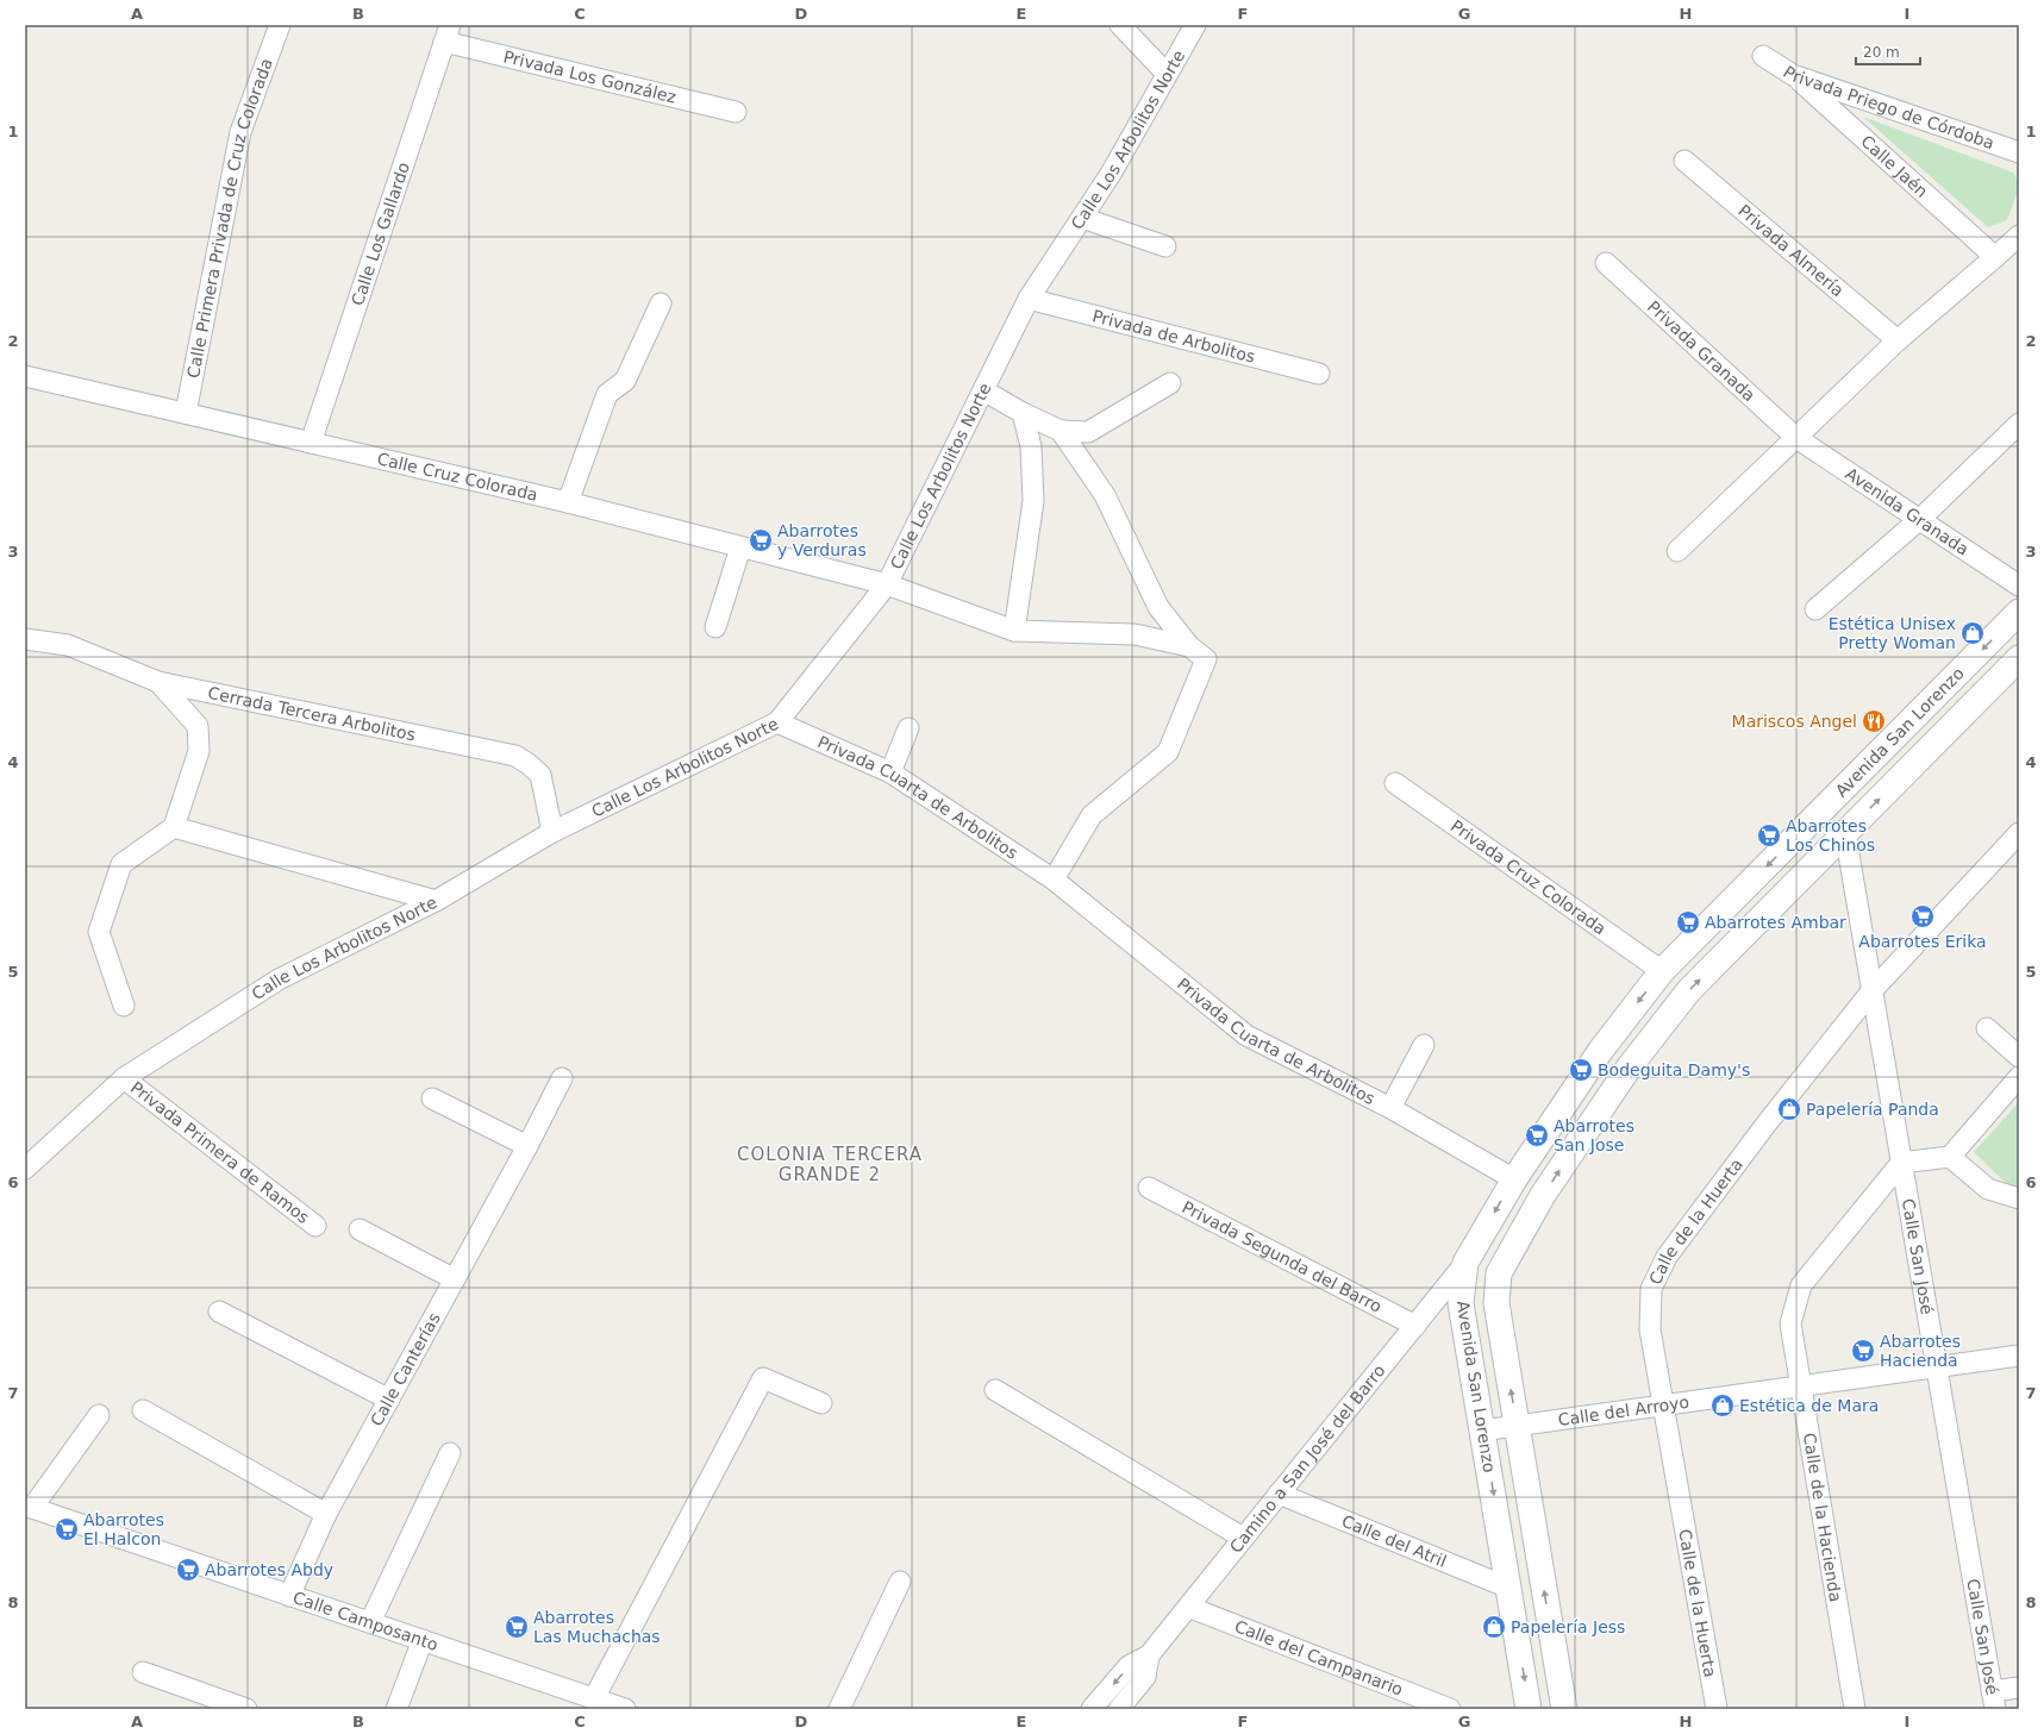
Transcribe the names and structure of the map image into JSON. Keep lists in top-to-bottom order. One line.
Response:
{"streets":{"street":["Privada Los González","Privada Priego de Córdoba","Calle Los Arbolitos Norte","Calle Jaén","Calle Primera Privada de Cruz Colorada","Calle Los Gallardo","Privada Almería","Privada de Arbolitos","Privada Granada","Calle Cruz Colorada","Avenida Granada","Cerrada Tercera Arbolitos","Avenida San Lorenzo","Privada Cuarta de Arbolitos","Privada Cruz Colorada","Privada Primera de Ramos","Calle de la Huerta","Privada Segunda del Barro","Calle San José","Calle Canterías","Calle del Arroyo","Camino a San José del Barro","Calle de la Hacienda","Calle del Atril","Calle Camposanto","Calle del Campanario"]},"crossings":[["Privada Los González","Calle Los Gallardo"],["Privada Priego de Córdoba","Calle Jaén"],["Calle Los Arbolitos Norte","Privada de Arbolitos"],["Calle Los Arbolitos Norte","Calle Cruz Colorada"],["Calle Los Arbolitos Norte","Cerrada Tercera Arbolitos"],["Calle Los Arbolitos Norte","Privada Cuarta de Arbolitos"],["Calle Los Arbolitos Norte","Privada Primera de Ramos"],["Calle Primera Privada de Cruz Colorada","Calle Cruz Colorada"],["Calle Los Gallardo","Calle Cruz Colorada"],["Privada Granada","Avenida Granada"],["Avenida San Lorenzo","Privada Cuarta de Arbolitos"],["Avenida San Lorenzo","Privada Cruz Colorada"],["Avenida San Lorenzo","Calle San José"],["Avenida San Lorenzo","Calle del Arroyo"],["Avenida San Lorenzo","Camino a San José del Barro"],["Avenida San Lorenzo","Calle del Atril"],["Calle de la Huerta","Calle San José"],["Calle de la Huerta","Calle del Arroyo"],["Privada Segunda del Barro","Camino a San José del Barro"],["Calle San José","Calle del Arroyo"],["Calle San José","Calle de la Hacienda"],["Calle Canterías","Calle Camposanto"],["Calle del Arroyo","Calle de la Hacienda"],["Camino a San José del Barro","Calle del Atril"],["Camino a San José del Barro","Calle del Campanario"]],"districts":["COLONIA TERCERA GRANDE 2"],"places":{"supermarket":["Abarrotes y Verduras","Abarrotes Los Chinos","Abarrotes Erika","Abarrotes Ambar","Bodeguita Damy's","Abarrotes San Jose","Abarrotes Hacienda","Abarrotes El Halcon","Abarrotes Abdy","Abarrotes Las Muchachas"],"shop":["Estética Unisex Pretty Woman","Papelería Panda","Estética de Mara","Papelería Jess"],"restaurant":["Mariscos Angel"]},"scale_bar":"20 m","grid":{"columns":["A","B","C","D","E","F","G","H","I"],"rows":["1","2","3","4","5","6","7","8"]}}
